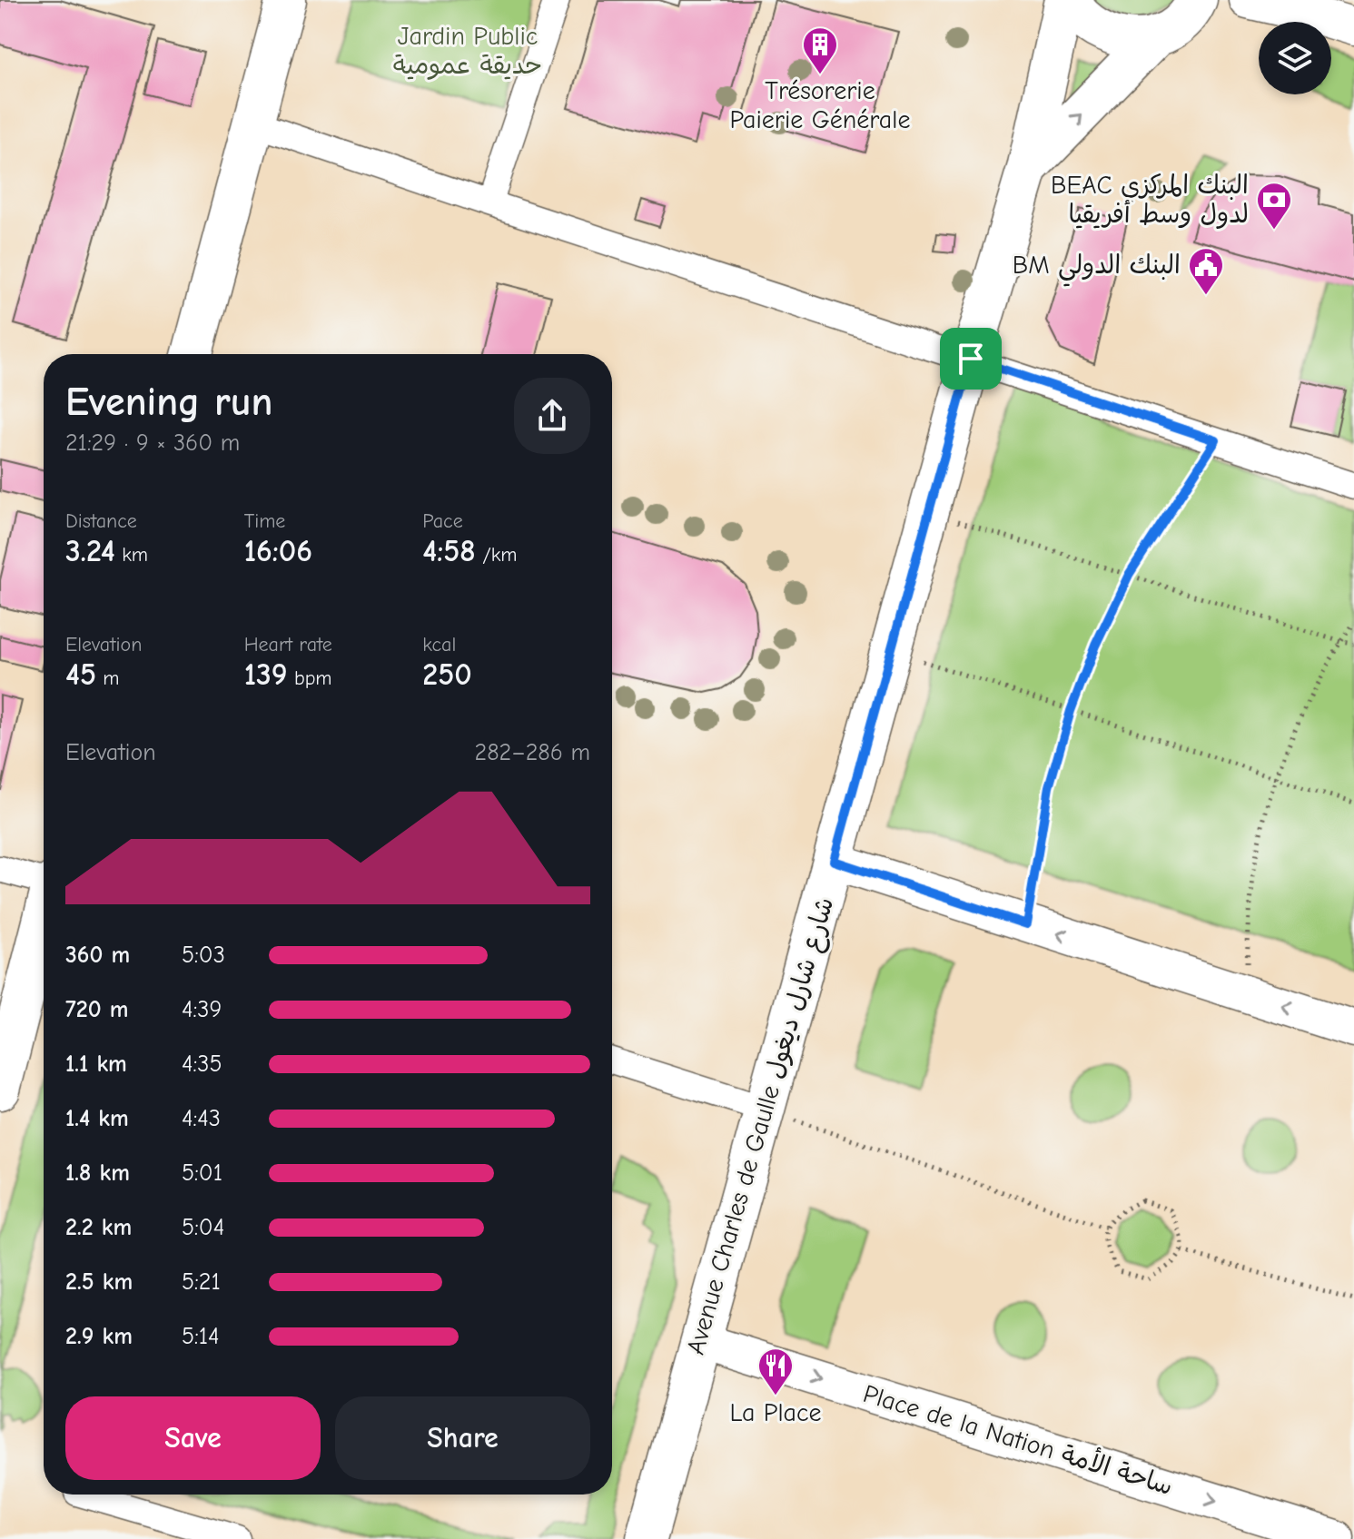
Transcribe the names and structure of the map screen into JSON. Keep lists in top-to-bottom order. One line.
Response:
{"streets":{"main road":["Avenue Charles de Gaulle شارع شارل ديغول","Place de la Nation ساحة الأمة"]},"crossings":[["Avenue Charles de Gaulle شارع شارل ديغول","Place de la Nation ساحة الأمة"]],"one_way":["Place de la Nation ساحة الأمة"],"parks":["Jardin Public حديقة عمومية"],"places":{"building":["Trésorerie Paierie Générale"],"bank":["BEAC البنك المركزي لدول وسط أفريقيا"],"public building":["BM البنك الدولي"],"restaurant":["La Place"]},"page":{"heading":["Evening run","21:29 · 9 × 360 m"],"stats":[["Distance","3.24 km"],["Time","16:06"],["Pace","4:58 /km"],["Elevation","45 m"],["Heart rate","139 bpm"],["kcal","250"]],"chart":["Elevation","282–286 m"],"list":[{"name":"360 m","note":"5:03"},{"name":"720 m","note":"4:39"},{"name":"1.1 km","note":"4:35"},{"name":"1.4 km","note":"4:43"},{"name":"1.8 km","note":"5:01"},{"name":"2.2 km","note":"5:04"},{"name":"2.5 km","note":"5:21"},{"name":"2.9 km","note":"5:14"}],"buttons":["Save","Share"]}}
